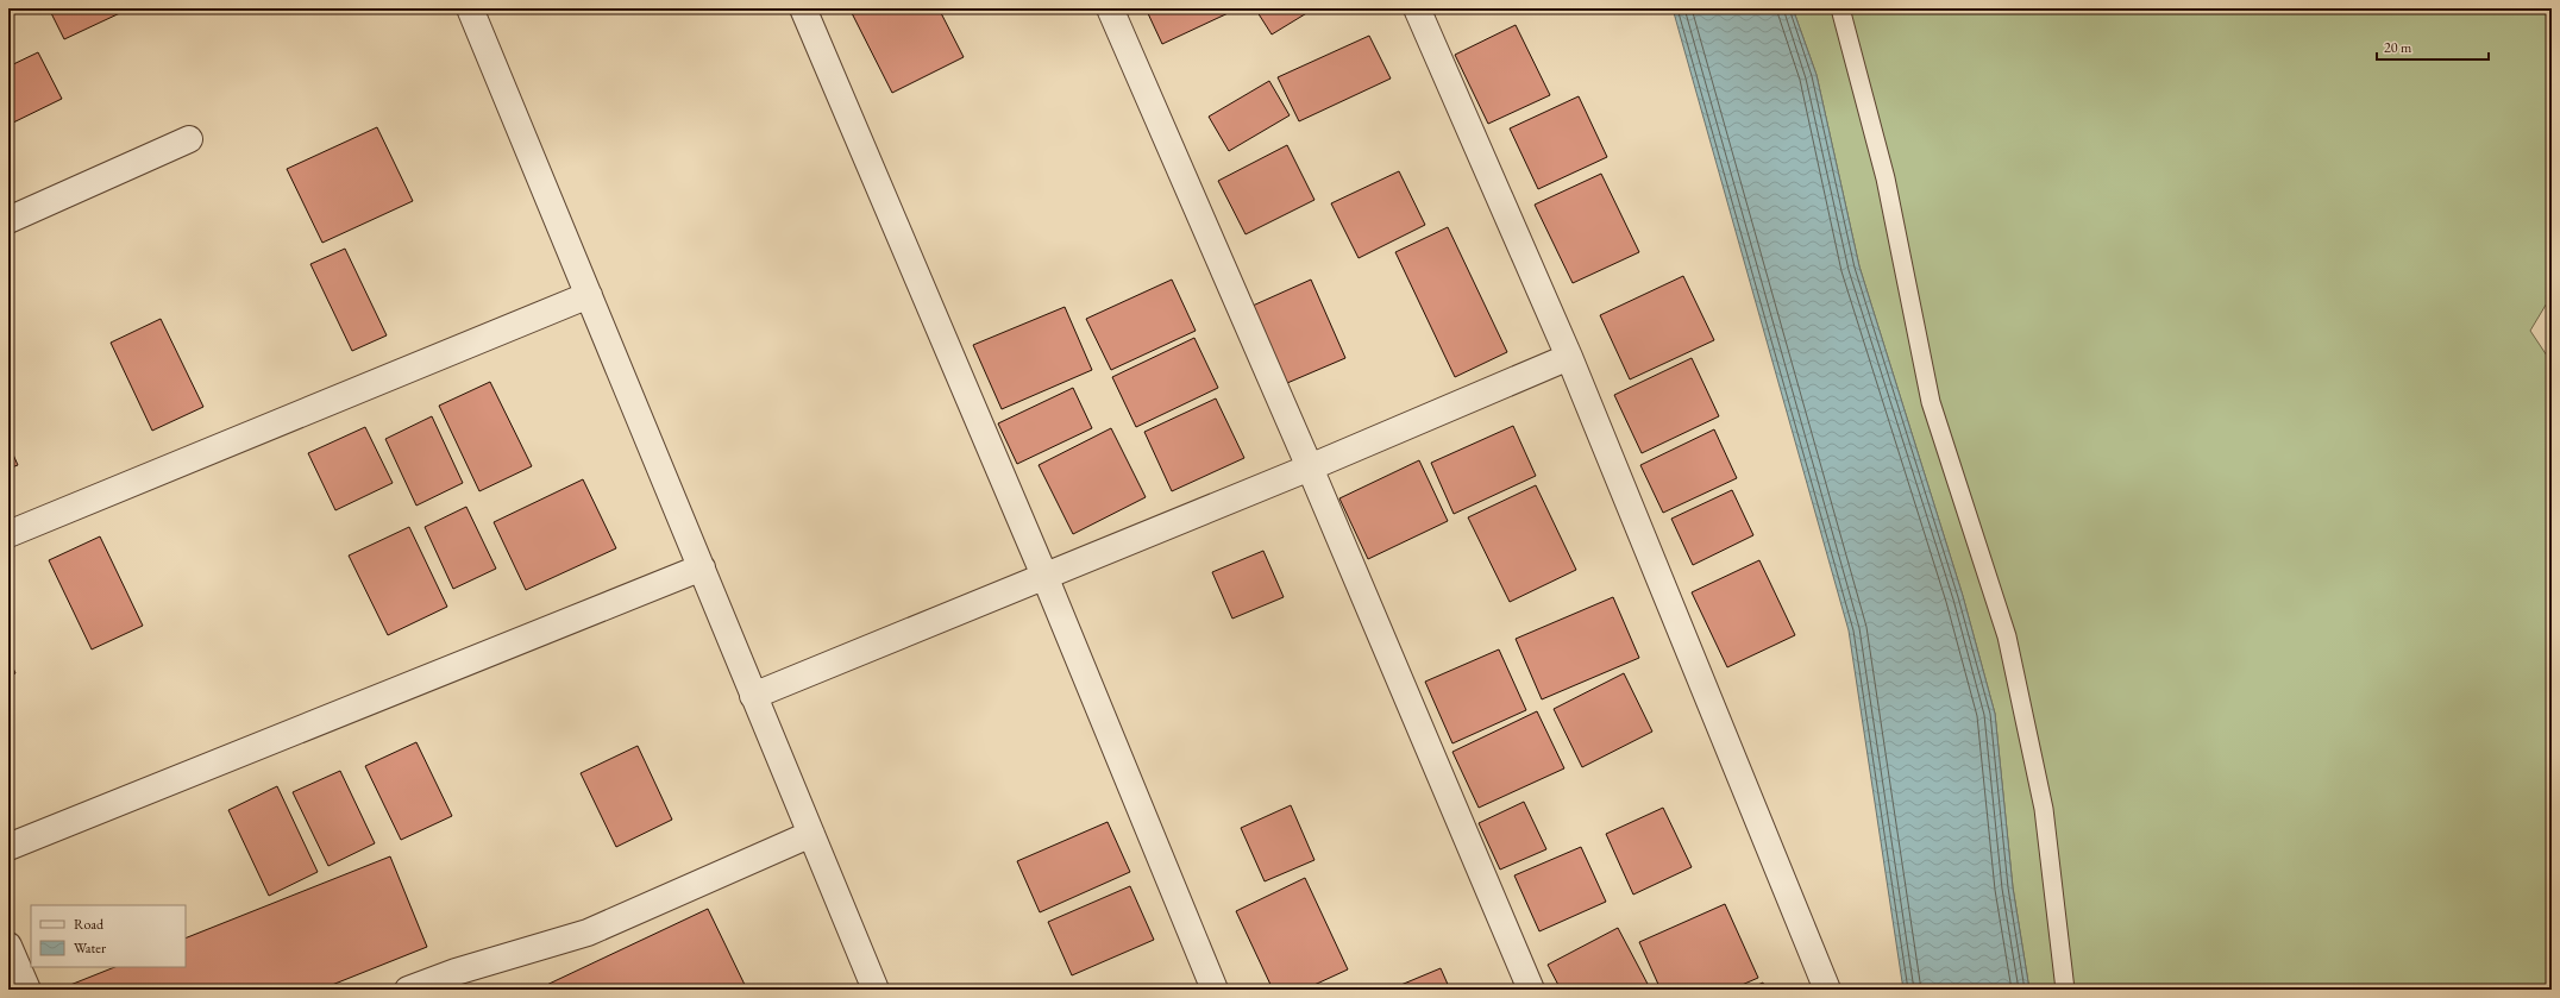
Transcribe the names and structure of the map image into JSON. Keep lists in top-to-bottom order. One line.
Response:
{"legend":["Road","Water"],"scale_bar":"20 m"}
